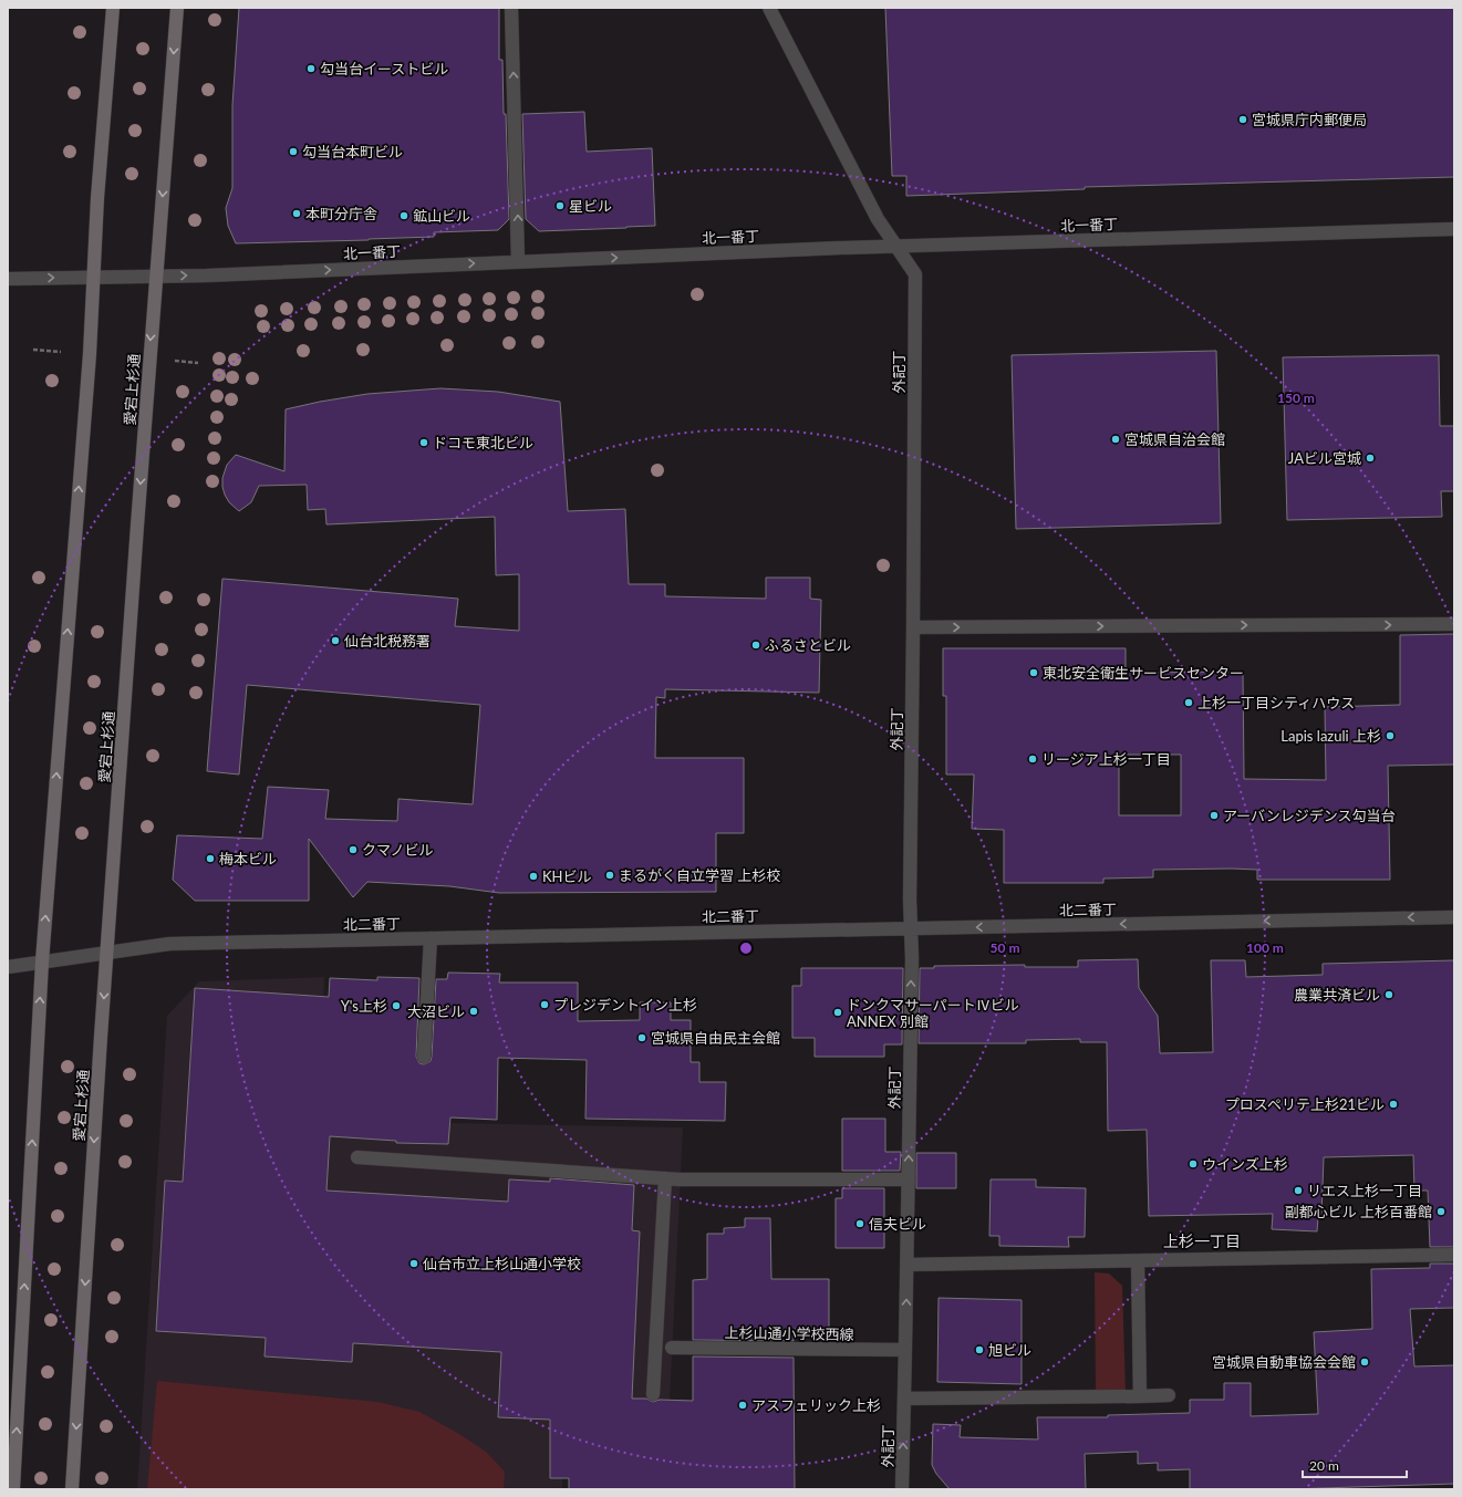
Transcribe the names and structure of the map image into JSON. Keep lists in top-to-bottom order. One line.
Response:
{"streets":{"street":["北一番丁","外記丁","愛宕上杉通","北二番丁","上杉山通小学校西線"]},"crossings":[["北一番丁","外記丁"],["北一番丁","愛宕上杉通"],["外記丁","北二番丁"],["外記丁","上杉山通小学校西線"],["愛宕上杉通","北二番丁"]],"one_way":["北一番丁","北二番丁"],"districts":["上杉一丁目"],"places":["勾当台イーストビル","宮城県庁内郵便局","勾当台本町ビル","星ビル","本町分庁舎","鉱山ビル","宮城県自治会館","ドコモ東北ビル","JAビル宮城","仙台北税務署","ふるさとビル","東北安全衛生サービスセンター","上杉一丁目シティハウス","Lapis lazuli 上杉","リージア上杉一丁目","アーバンレジデンス勾当台","クマノビル","梅本ビル","まるがく自立学習 上杉校","KHビル","農業共済ビル","プレジデントイン上杉","Y's上杉","大沼ビル","ドンクマサーパートⅣビル ANNEX 別館","宮城県自由民主会館","プロスペリテ上杉21ビル","ウインズ上杉","リエス上杉一丁目","副都心ビル 上杉百番館","信夫ビル","仙台市立上杉山通小学校","旭ビル","宮城県自動車協会会館","アスフェリック上杉"],"scale_bar":"20 m","rings":["150 m","50 m","100 m"]}
